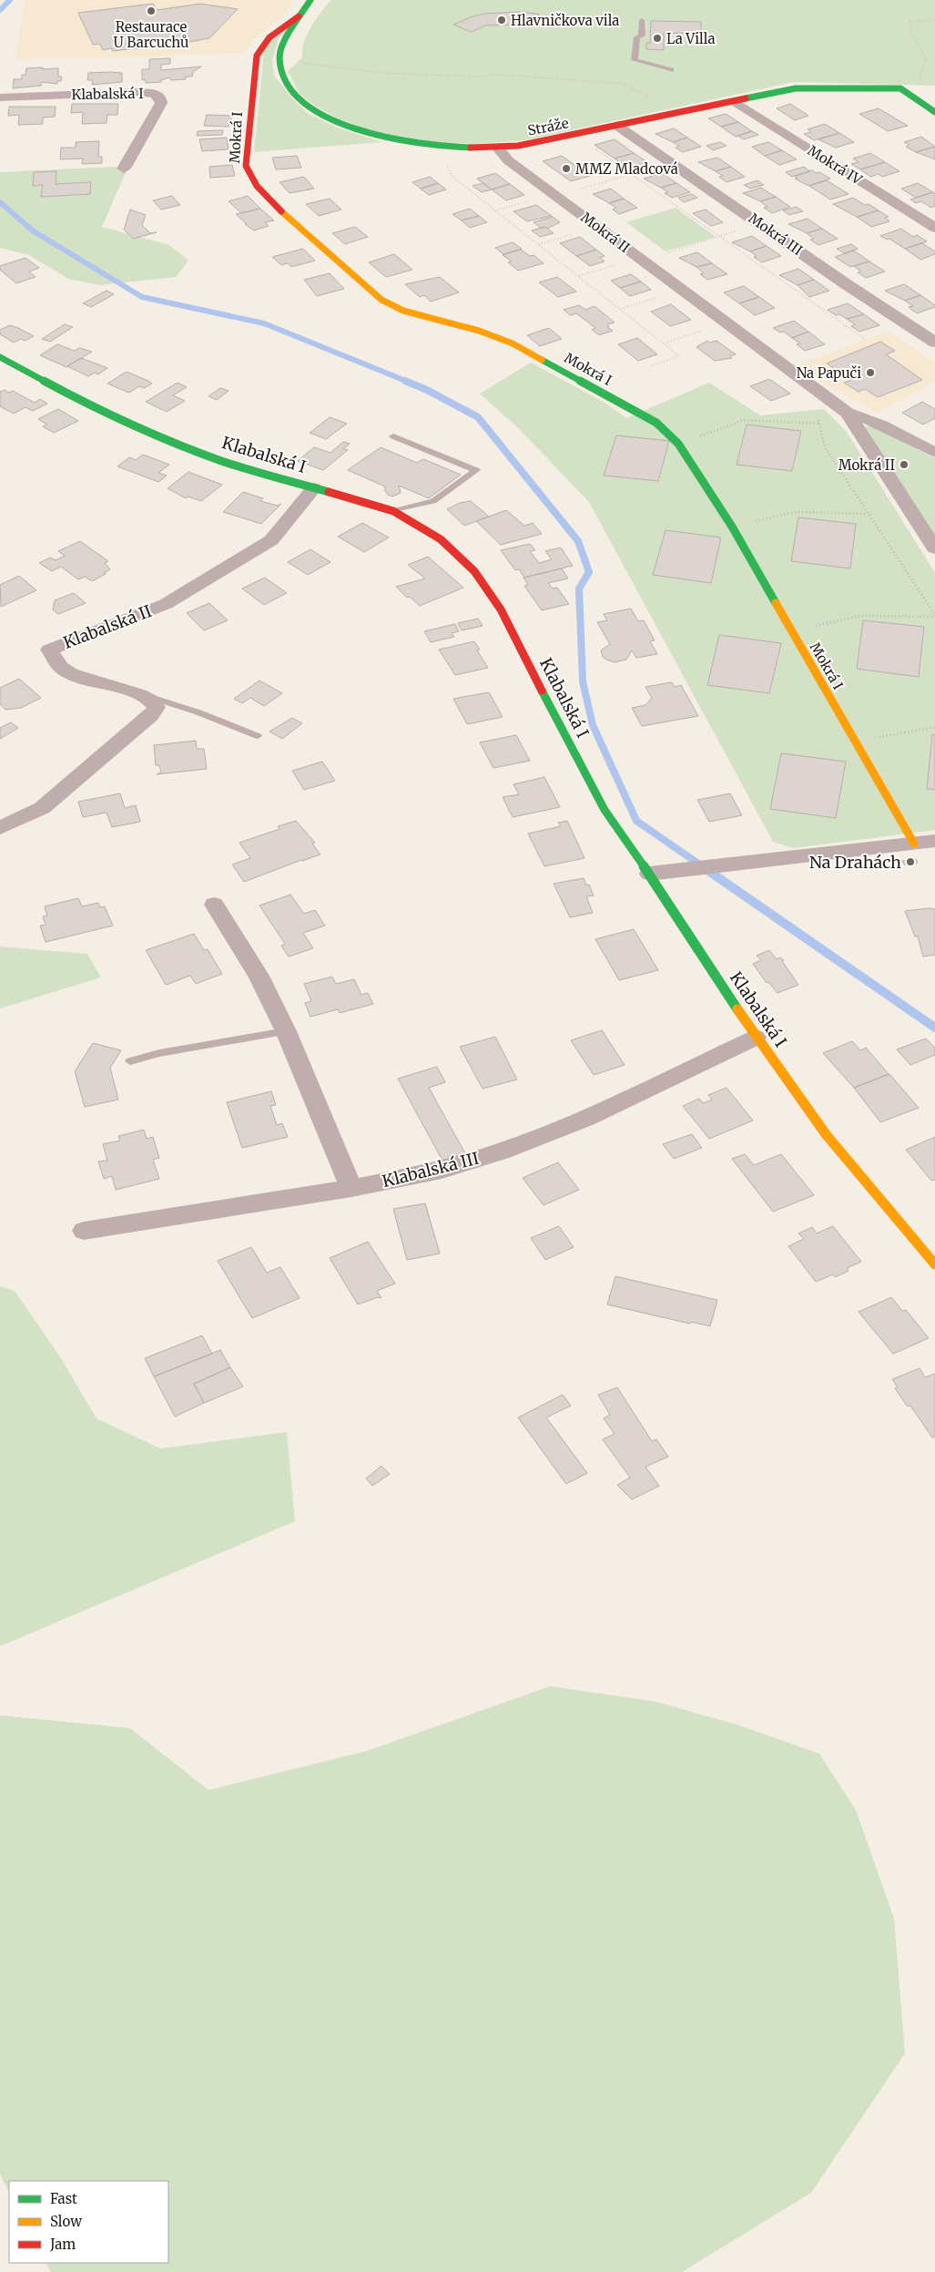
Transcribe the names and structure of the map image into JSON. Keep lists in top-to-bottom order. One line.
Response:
{"streets":{"street":["Klabalská I","Stráže","Mokrá I","Mokrá IV","Mokrá II","Mokrá III","Klabalská II","Klabalská III"]},"crossings":[["Klabalská I","Klabalská II"],["Klabalská I","Klabalská III"],["Stráže","Mokrá IV"],["Stráže","Mokrá II"],["Stráže","Mokrá III"]],"places":["Restaurace U Barcuchů","Hlavničkova vila","La Villa","MMZ Mladcová","Na Papuči","Mokrá II","Na Drahách"],"legend":["Fast","Slow","Jam"]}
